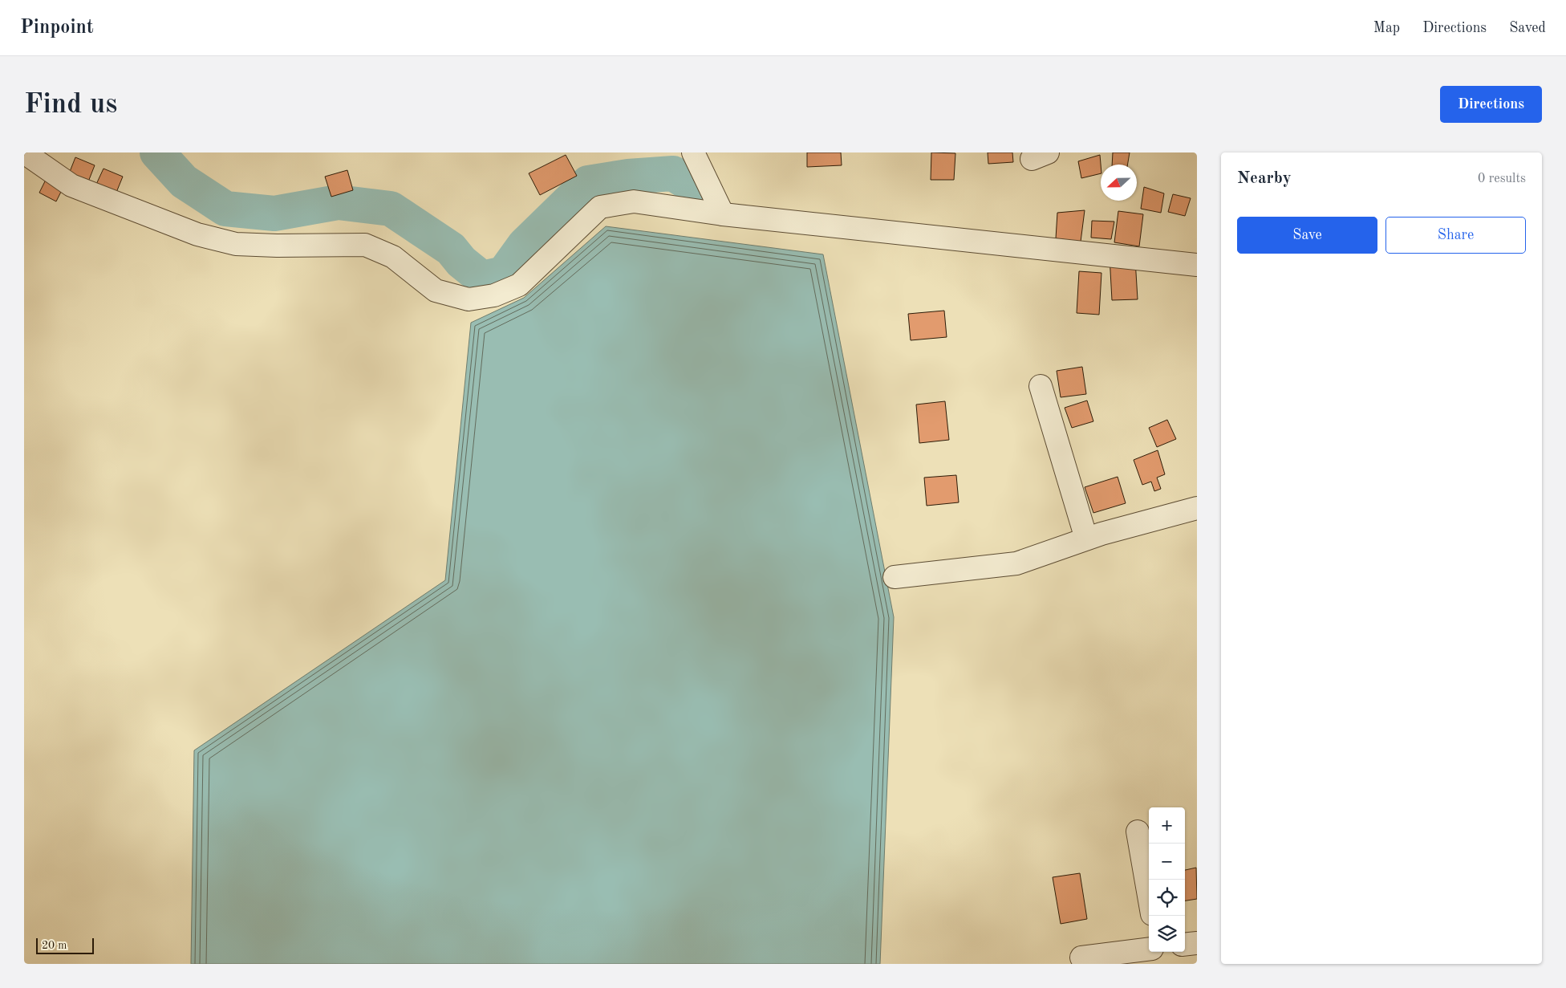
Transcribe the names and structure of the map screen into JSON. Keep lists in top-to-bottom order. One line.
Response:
{"scale_bar":"20 m","north":"left","page":{"header":"Pinpoint","nav":["Map","Directions","Saved"],"buttons":["Directions",["Save","Share"]],"title":"Find us","heading":["Nearby","0 results"],"map_buttons":["+","−"],"scale":"20 m"}}
